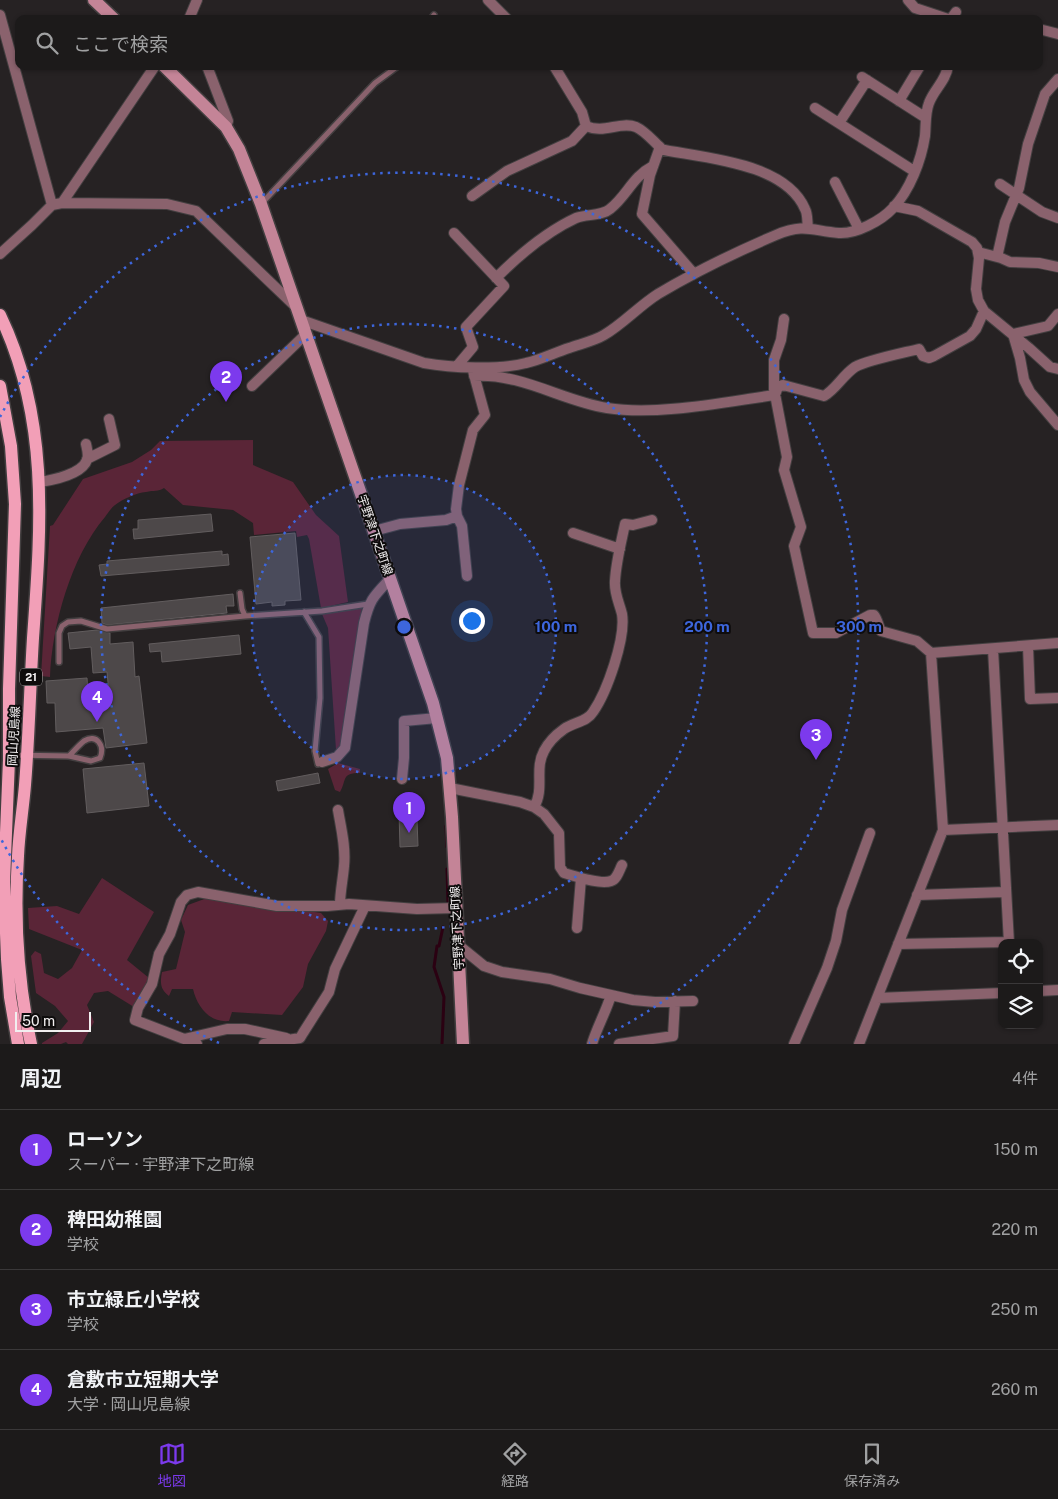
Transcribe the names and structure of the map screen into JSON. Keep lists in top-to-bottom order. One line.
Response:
{"streets":{"main road":["宇野津下之町線","21","岡山児島線"]},"scale_bar":"50 m","page":{"search":"ここで検索","pins":["2","4","3","1"],"scale":"50 m","heading":["周辺","4件"],"list":[{"mark":"1","name":"ローソン","note":"スーパー · 宇野津下之町線","value":"150 m"},{"mark":"2","name":"稗田幼稚園","note":"学校","value":"220 m"},{"mark":"3","name":"市立緑丘小学校","note":"学校","value":"250 m"},{"mark":"4","name":"倉敷市立短期大学","note":"大学 · 岡山児島線","value":"260 m"}],"nav":["地図","経路","保存済み"]},"rings":["100 m","200 m","300 m"]}
